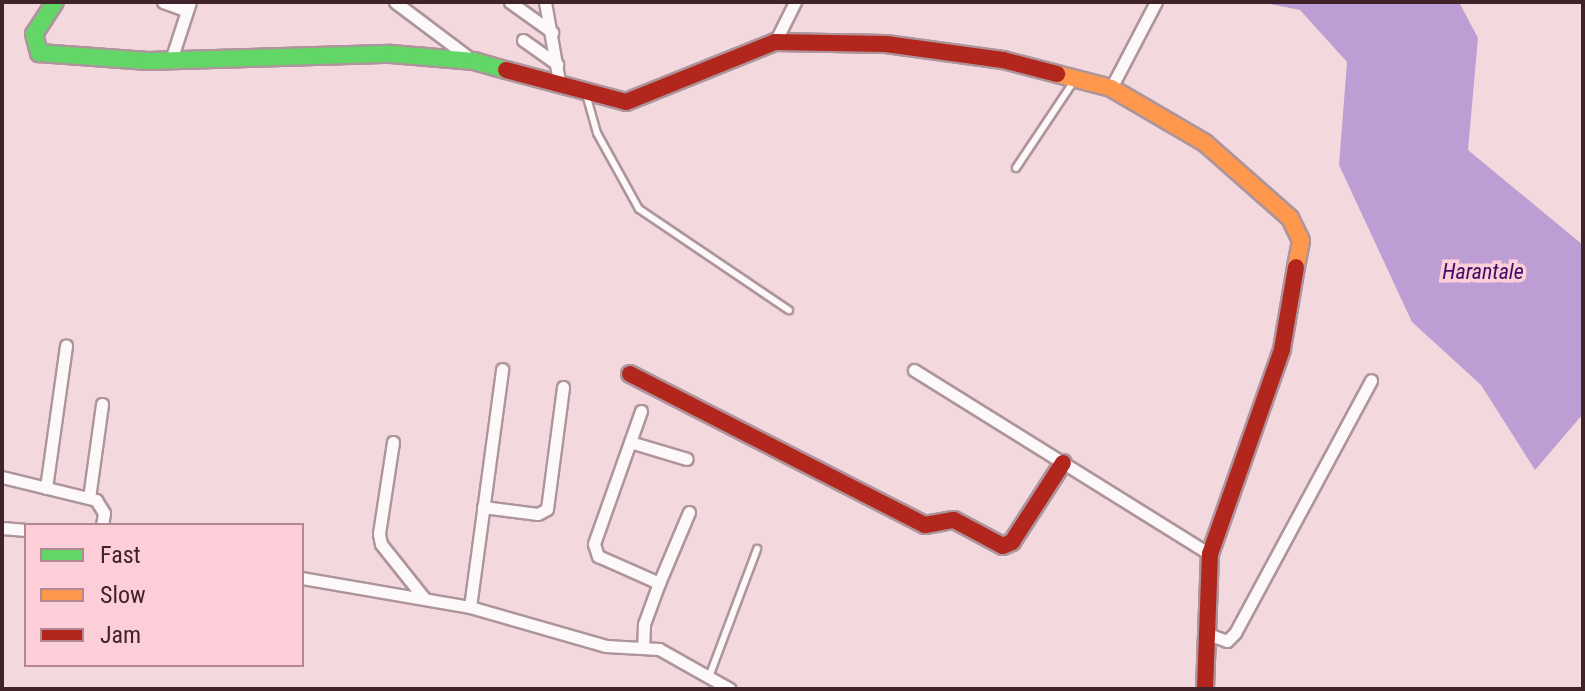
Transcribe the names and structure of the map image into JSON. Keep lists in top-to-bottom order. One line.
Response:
{"water":["Harantale"],"legend":["Fast","Slow","Jam"]}
